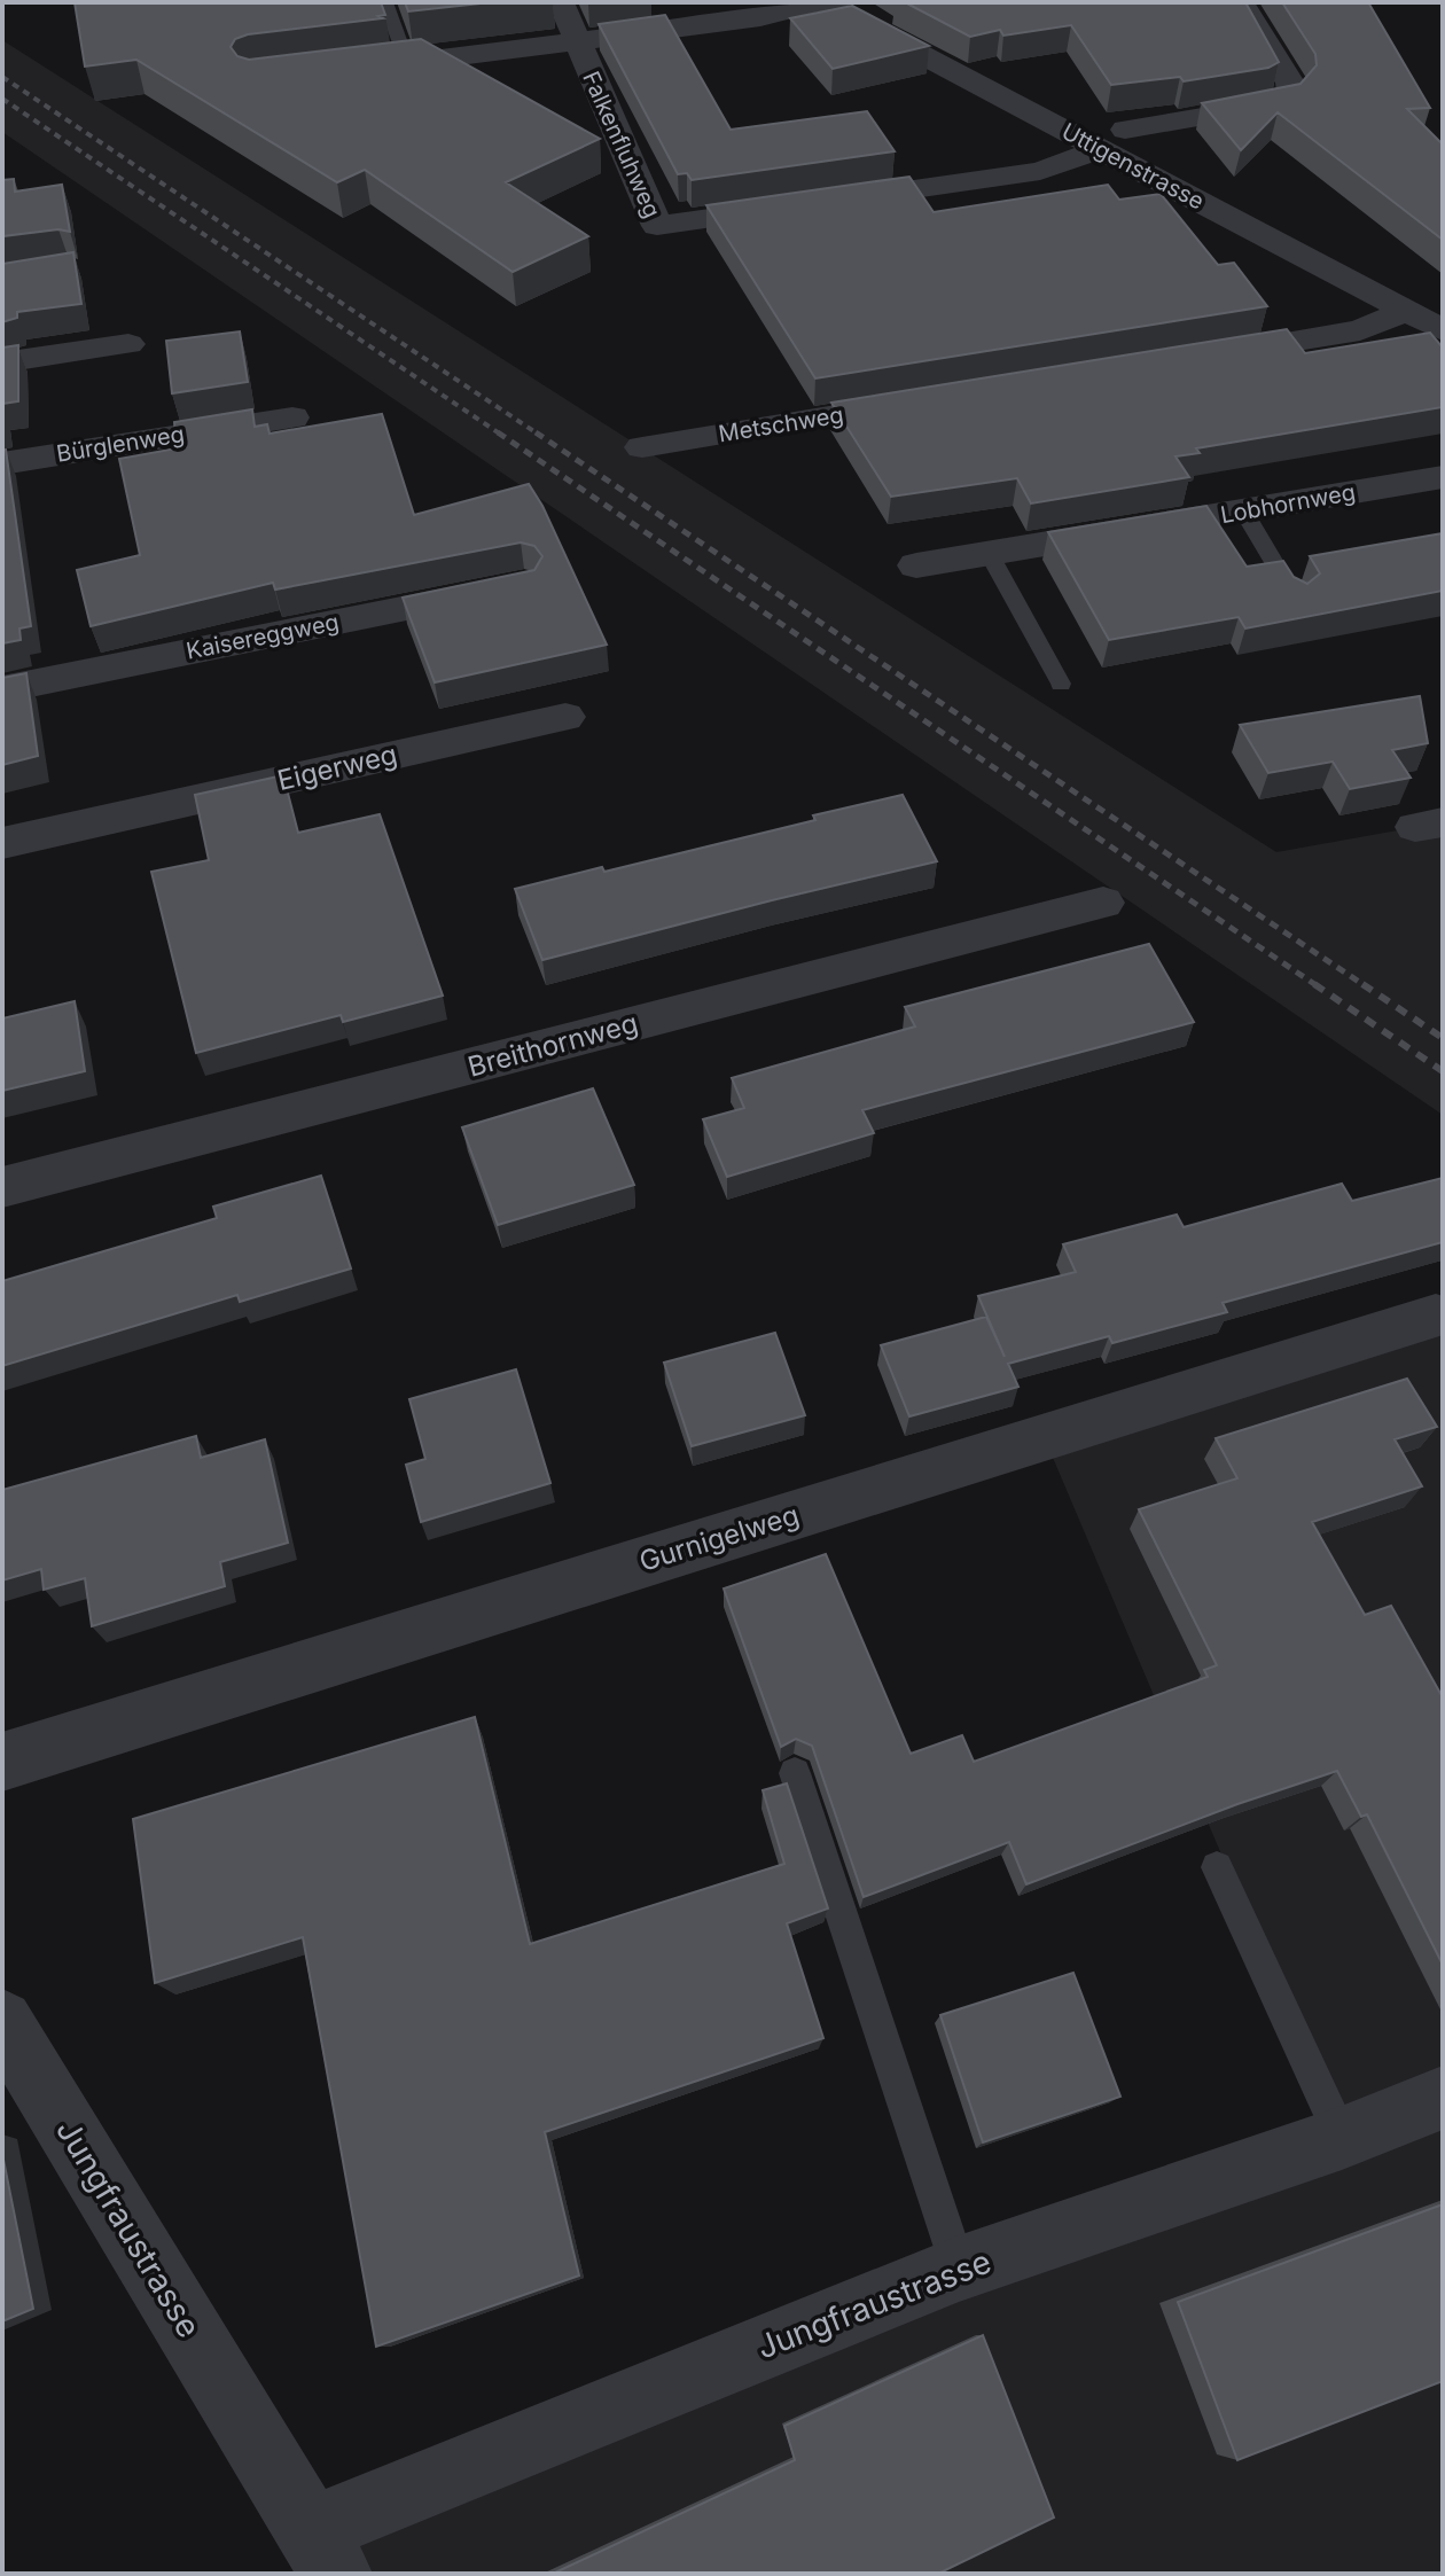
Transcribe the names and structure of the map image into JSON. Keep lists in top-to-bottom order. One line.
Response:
{"streets":{"street":["Falkenfluhweg","Uttigenstrasse","Metschweg","Bürglenweg","Lobhornweg","Kaisereggweg","Eigerweg","Breithornweg","Gurnigelweg","Jungfraustrasse"]},"crossings":[["Falkenfluhweg","Uttigenstrasse"]]}
